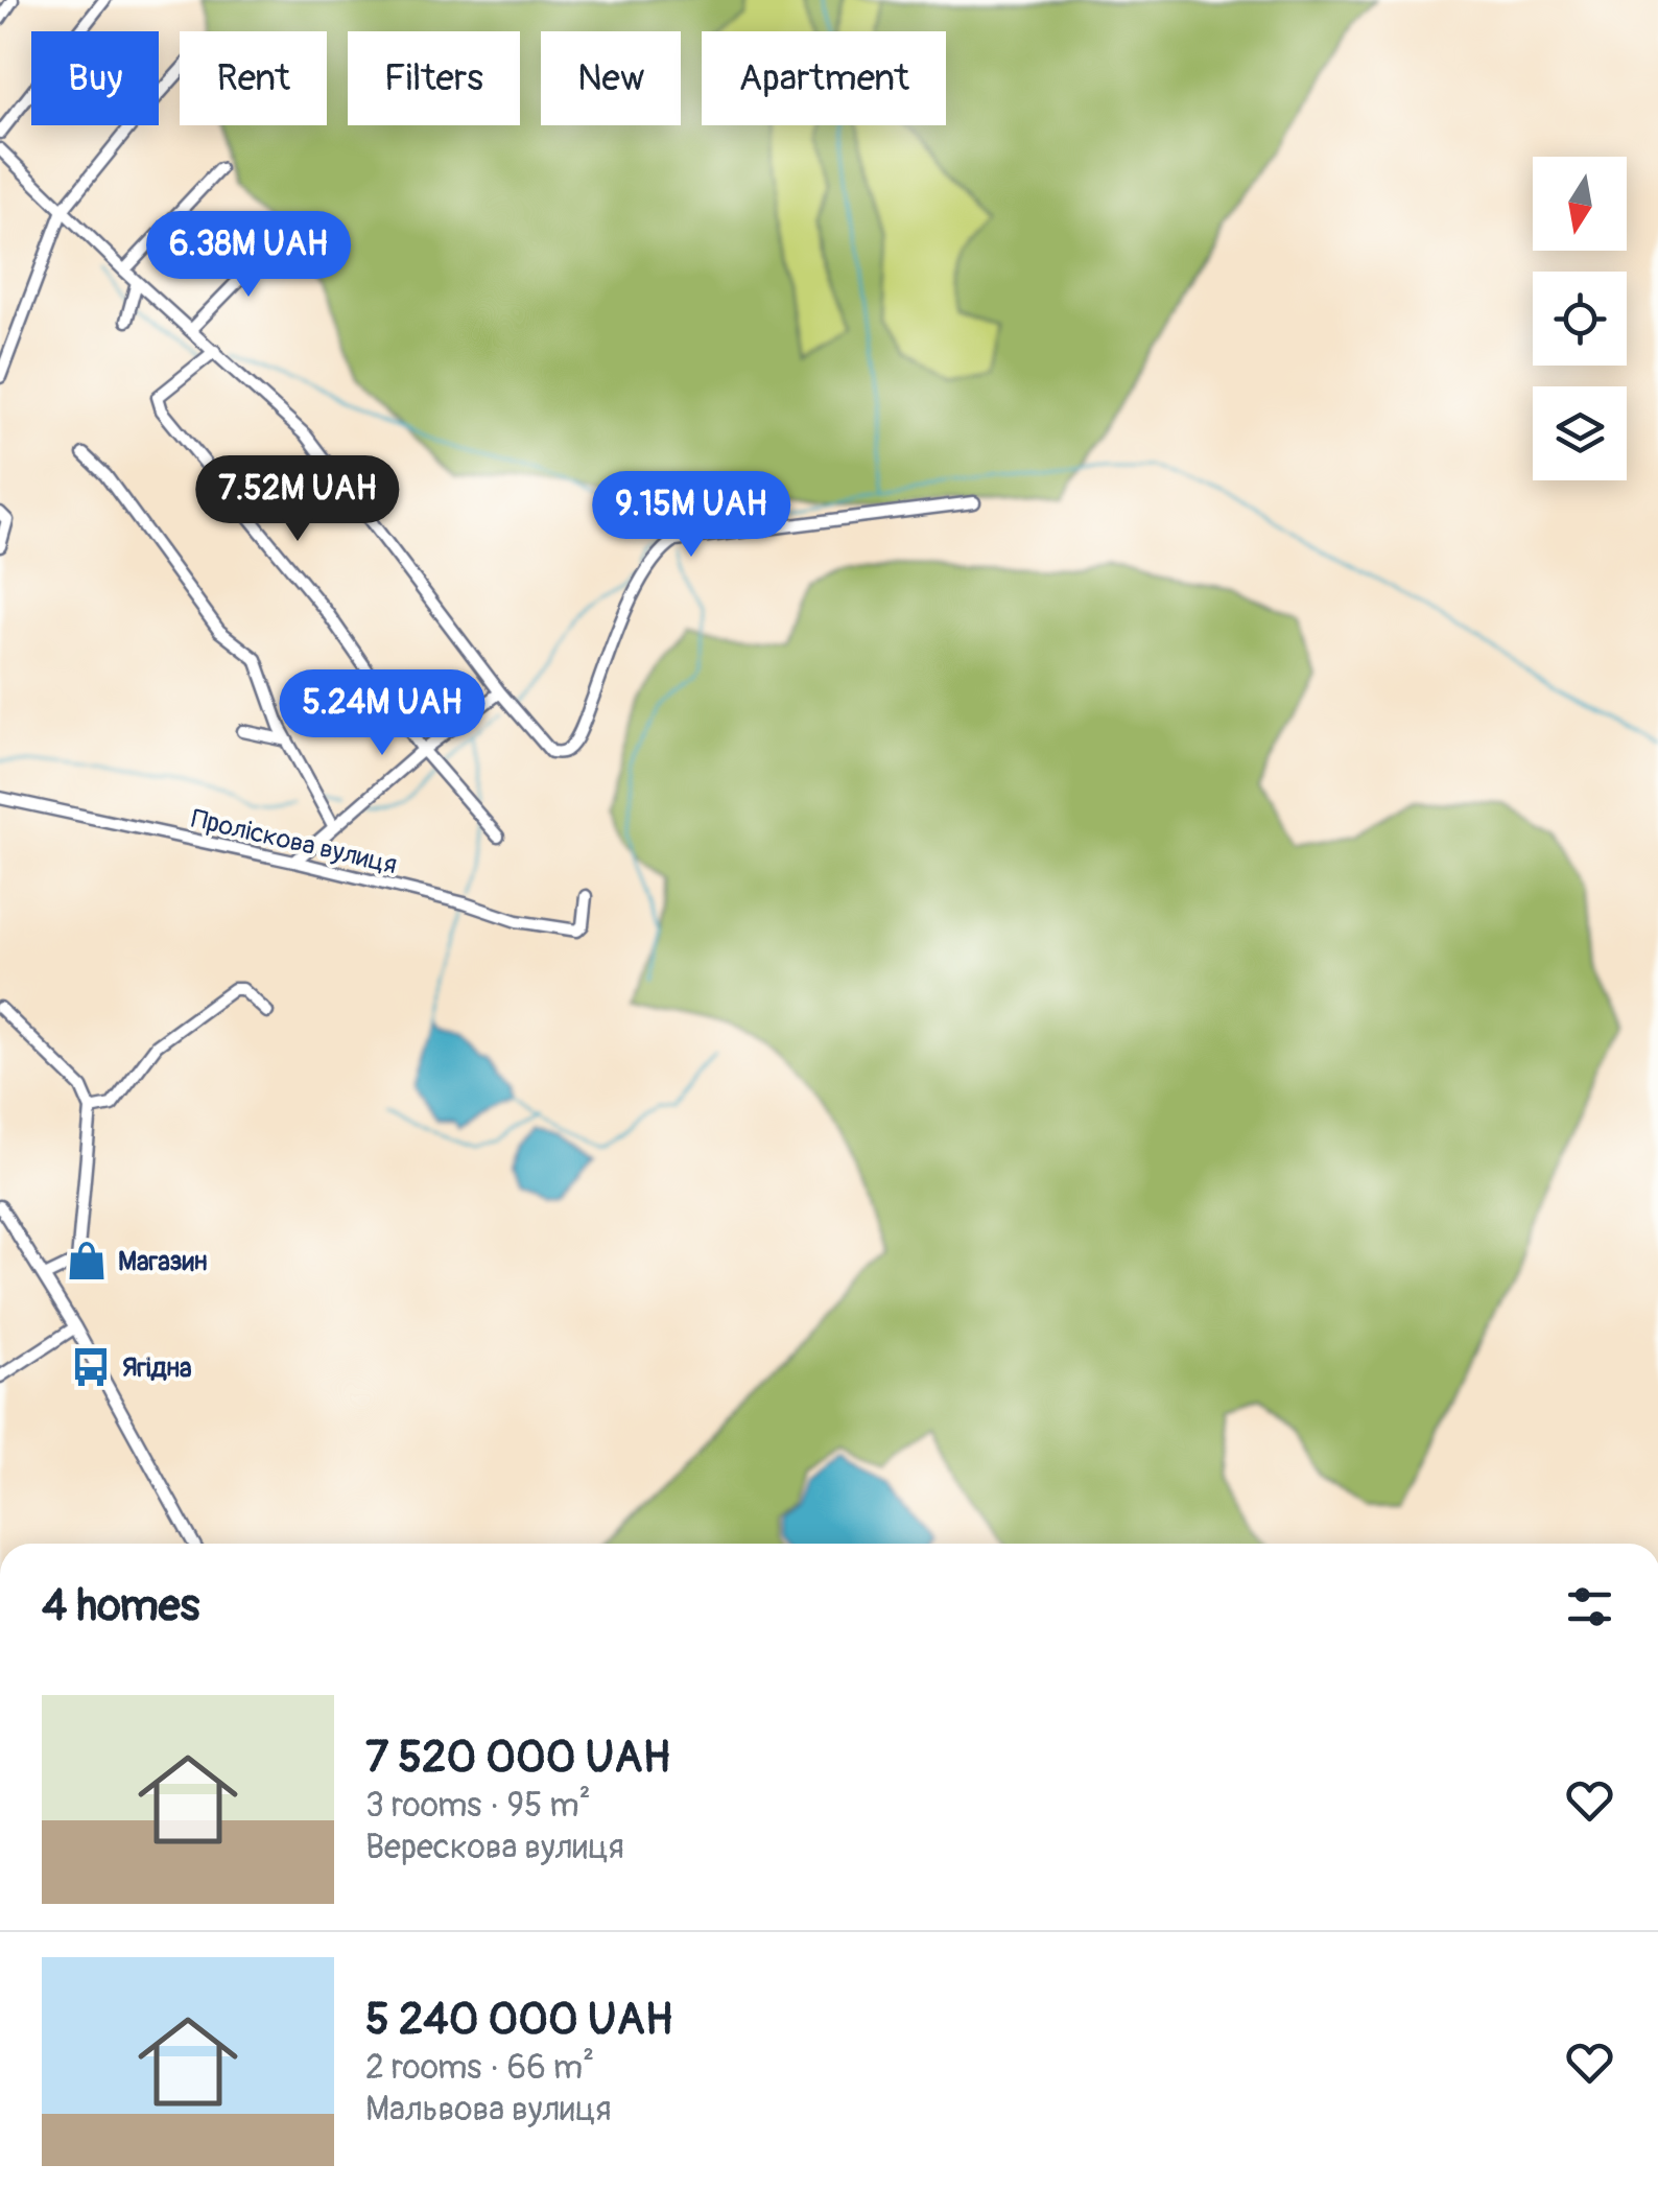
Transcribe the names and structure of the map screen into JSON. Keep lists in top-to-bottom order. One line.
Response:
{"streets":{"street":["Проліскова вулиця"]},"places":{"shop":["Магазин"],"bus stop":["Ягідна"]},"north":"bottom","page":{"chip":["Buy","Rent","Filters","New","Apartment"],"price":["6.38M UAH","7.52M UAH","9.15M UAH","5.24M UAH"],"heading":"4 homes","list":[{"name":"7 520 000 UAH","note":"3 rooms · 95 m² · Верескова вулиця"},{"name":"5 240 000 UAH","note":"2 rooms · 66 m² · Мальвова вулиця"}]}}
